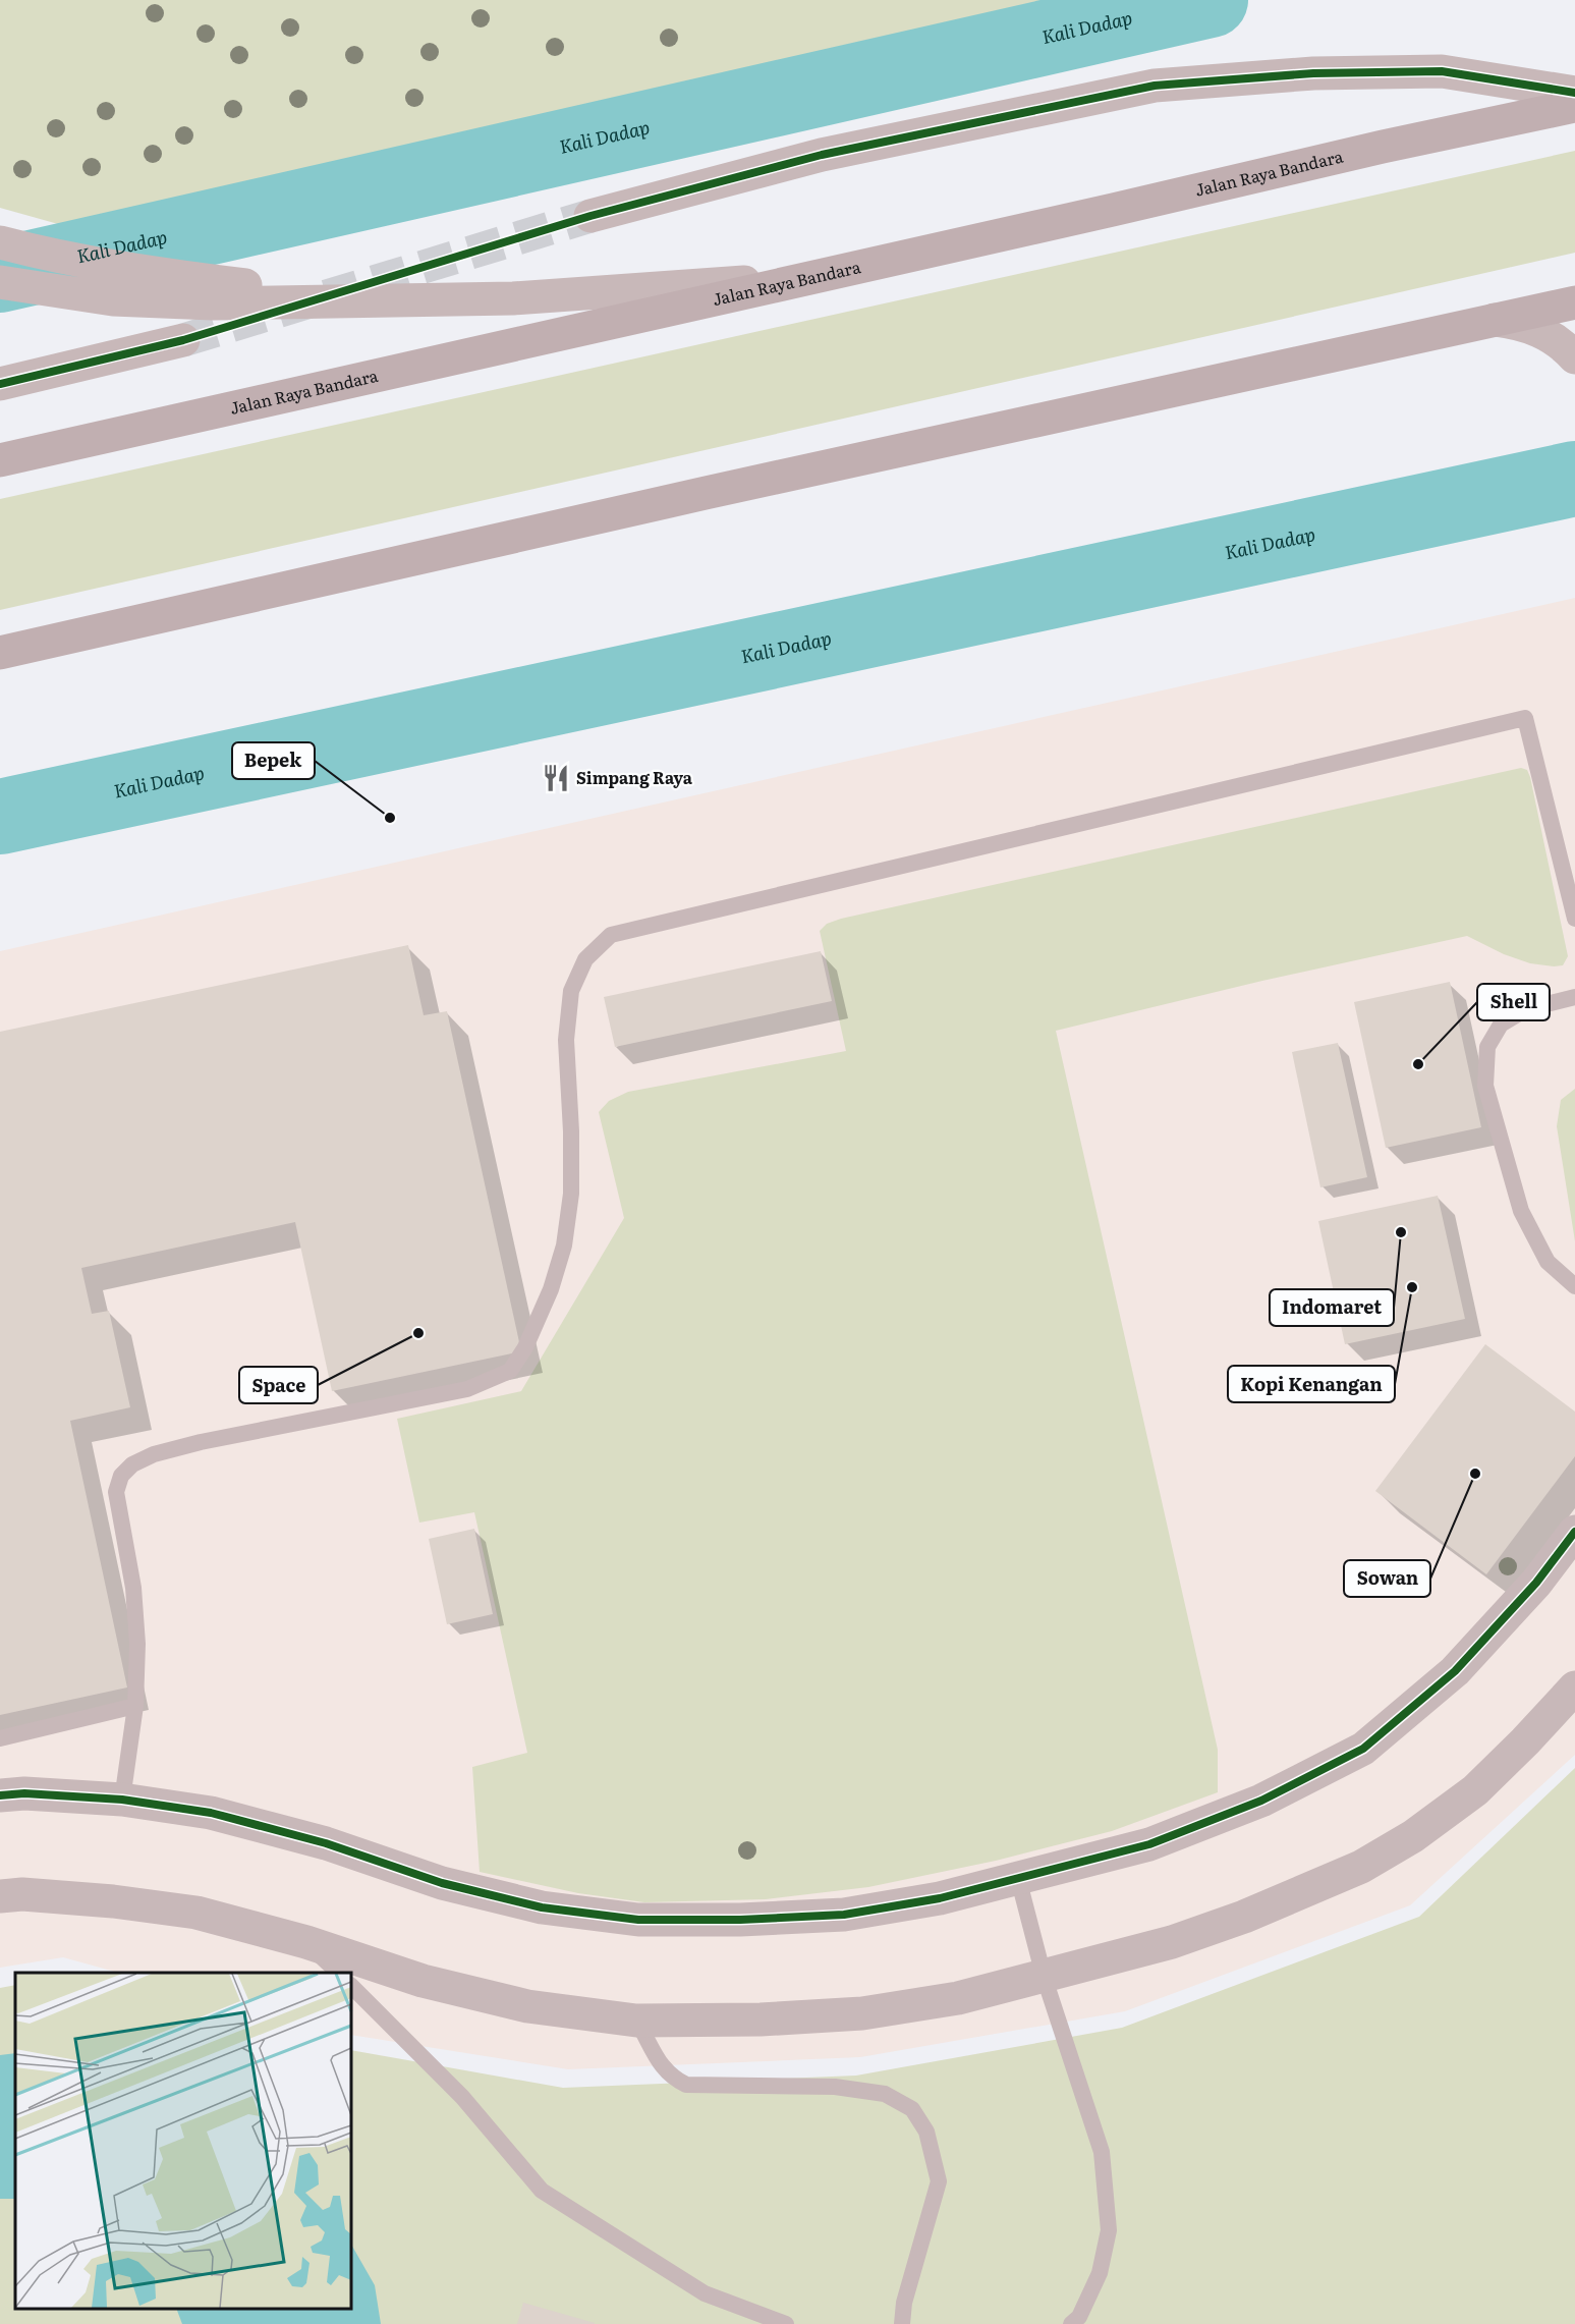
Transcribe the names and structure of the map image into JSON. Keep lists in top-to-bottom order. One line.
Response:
{"streets":{"main road":["Jalan Raya Bandara"]},"water":["Kali Dadap"],"places":{"restaurant":["Simpang Raya"],"other":["Bepek","Shell","Indomaret","Kopi Kenangan","Space","Sowan"]}}
